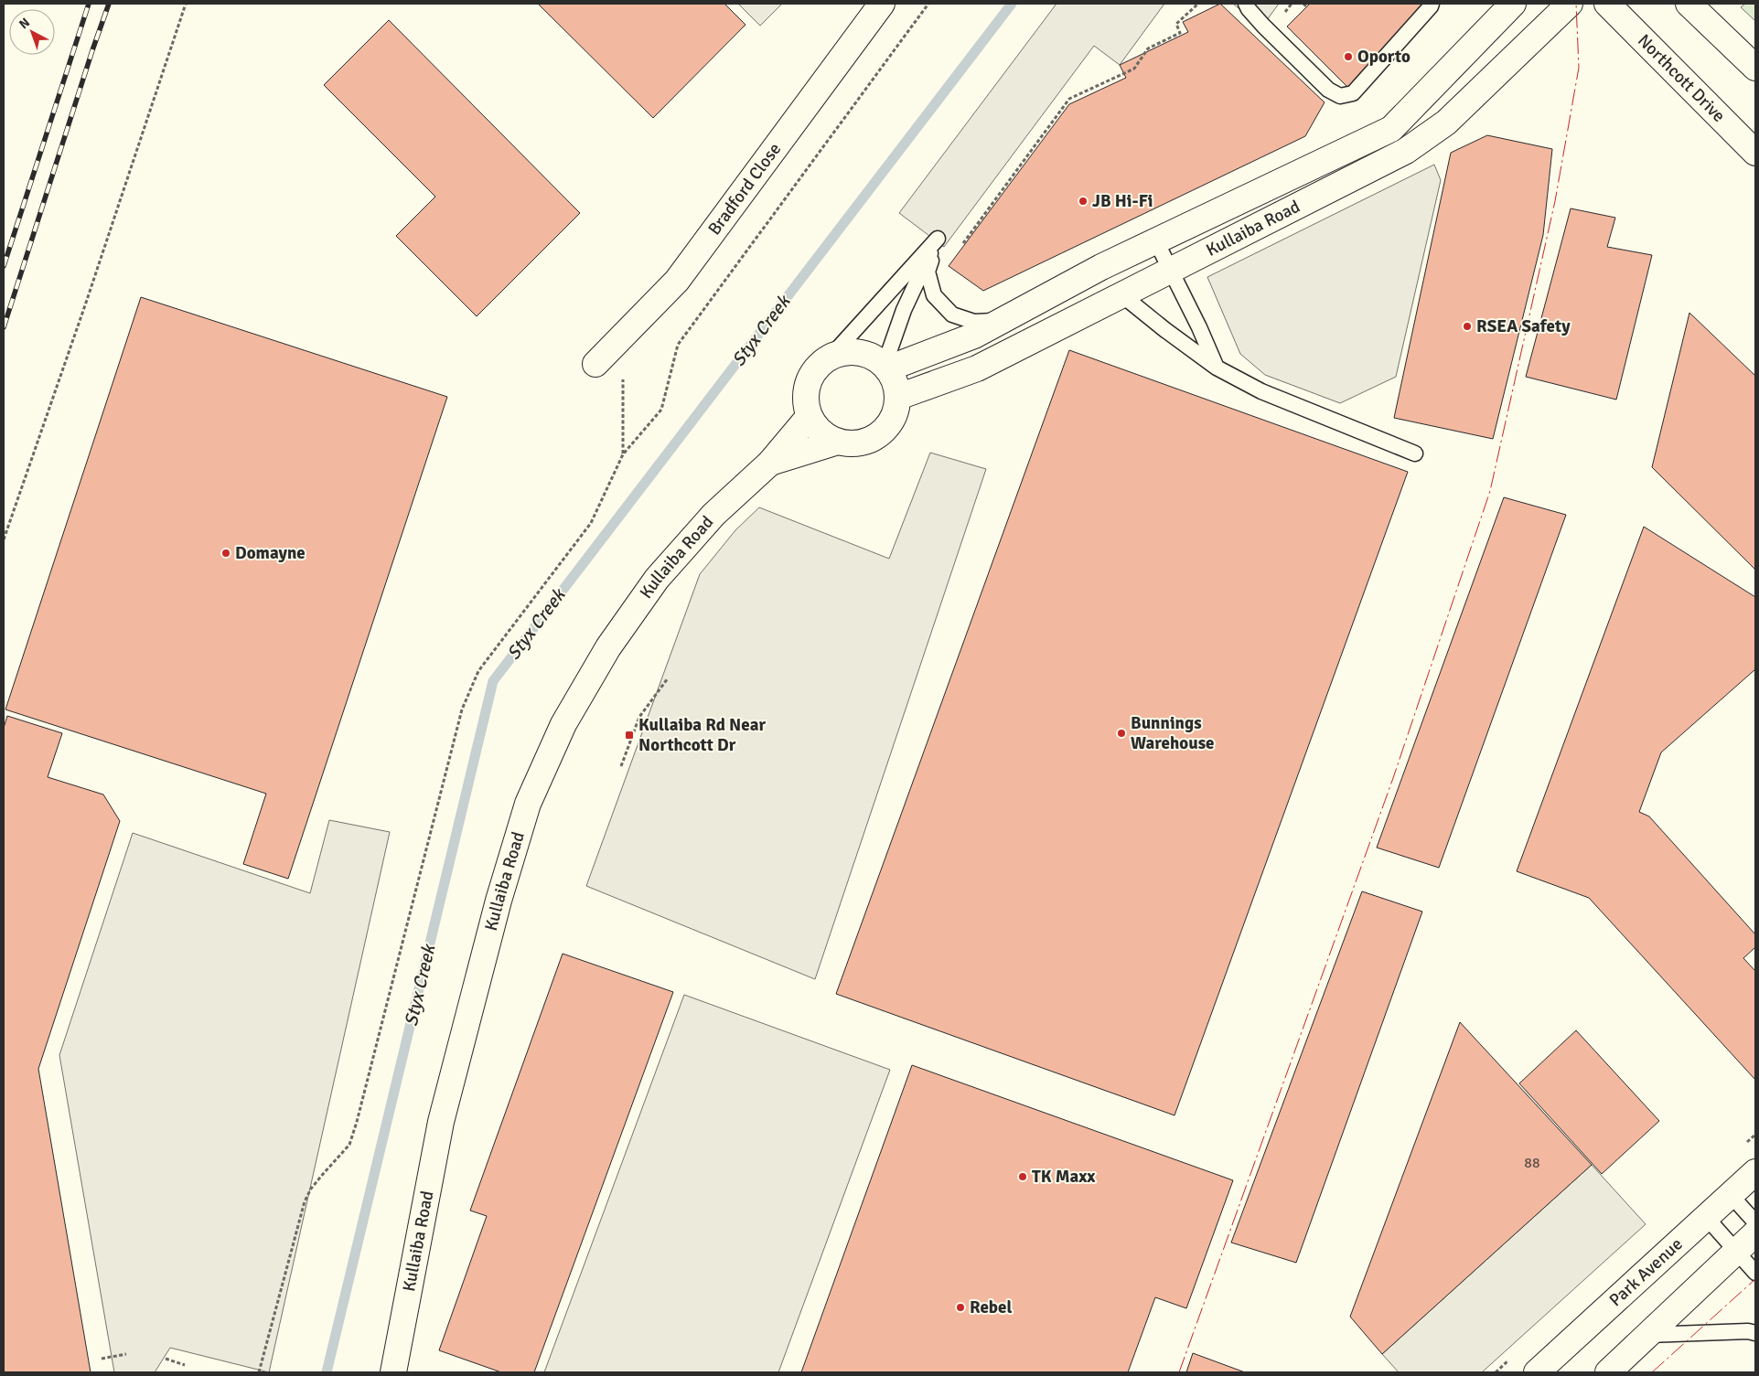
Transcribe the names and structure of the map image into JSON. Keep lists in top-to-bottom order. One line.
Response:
{"streets":{"street":["Northcott Drive","Bradford Close","Kullaiba Road","Park Avenue"]},"water":["Styx Creek"],"places":{"other":["Oporto","JB Hi-Fi","RSEA Safety","Domayne","Bunnings Warehouse","TK Maxx","Rebel"],"transit":["Kullaiba Rd Near Northcott Dr"]},"house_numbers":["88"],"north":"top left"}
